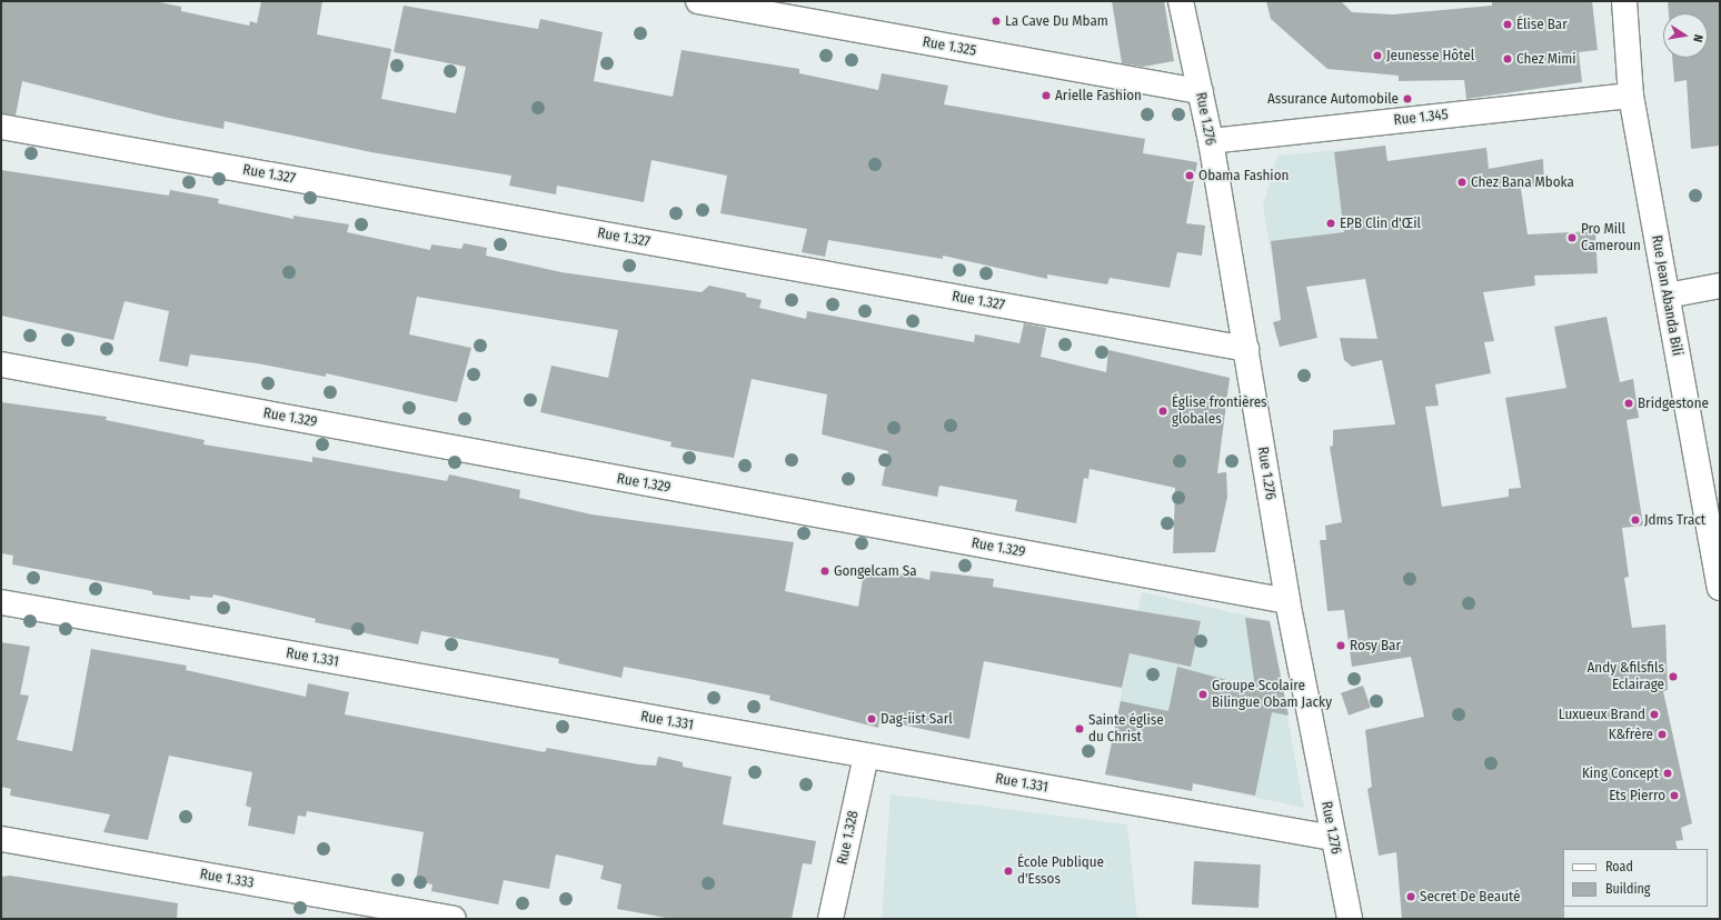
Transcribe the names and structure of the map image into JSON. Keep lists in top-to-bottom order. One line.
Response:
{"streets":{"street":["Rue 1.325","Rue 1.345","Rue 1.276","Rue 1.327","Rue Jean Abanda Bili","Rue 1.329","Rue 1.331","Rue 1.328","Rue 1.333"]},"crossings":[["Rue 1.325","Rue 1.276"],["Rue 1.345","Rue 1.276"],["Rue 1.345","Rue Jean Abanda Bili"],["Rue 1.276","Rue 1.327"],["Rue 1.276","Rue 1.329"],["Rue 1.276","Rue 1.331"],["Rue 1.331","Rue 1.328"]],"places":["La Cave Du Mbam","Élise Bar","Jeunesse Hôtel","Chez Mimi","Arielle Fashion","Assurance Automobile","Obama Fashion","Chez Bana Mboka","EPB Clin d'Œil","Pro Mill Cameroun","Bridgestone","Église frontières globales","Jdms Tract","Gongelcam Sa","Rosy Bar","Andy &filsfils Eclairage","Groupe Scolaire Bilingue Obam Jacky","Luxueux Brand","Dag-iist Sarl","Sainte église du Christ","K&frère","King Concept","Ets Pierro","École Publique d'Essos","Secret De Beauté"],"legend":["Road","Building"],"north":"right"}
